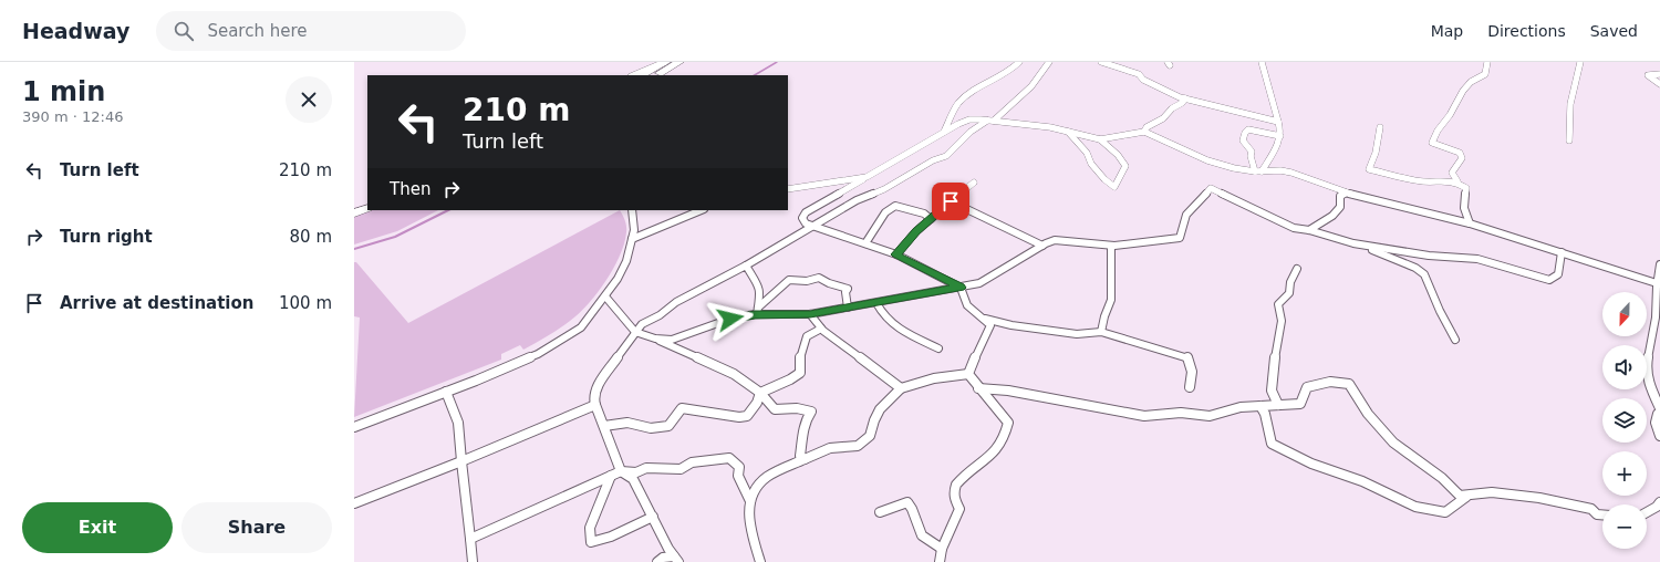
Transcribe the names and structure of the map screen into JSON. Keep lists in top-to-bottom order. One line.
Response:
{"north":"bottom","page":{"header":"Headway","search":"Search here","nav":["Map","Directions","Saved"],"heading":["1 min","390 m · 12:46"],"turn":["210 m","Turn left"],"list":[{"name":"Turn left","value":"210 m"},{"name":"Turn right","value":"80 m"},{"name":"Arrive at destination","value":"100 m"}],"then":"Then","map_buttons":["+","−"],"buttons":["Exit","Share"]}}
